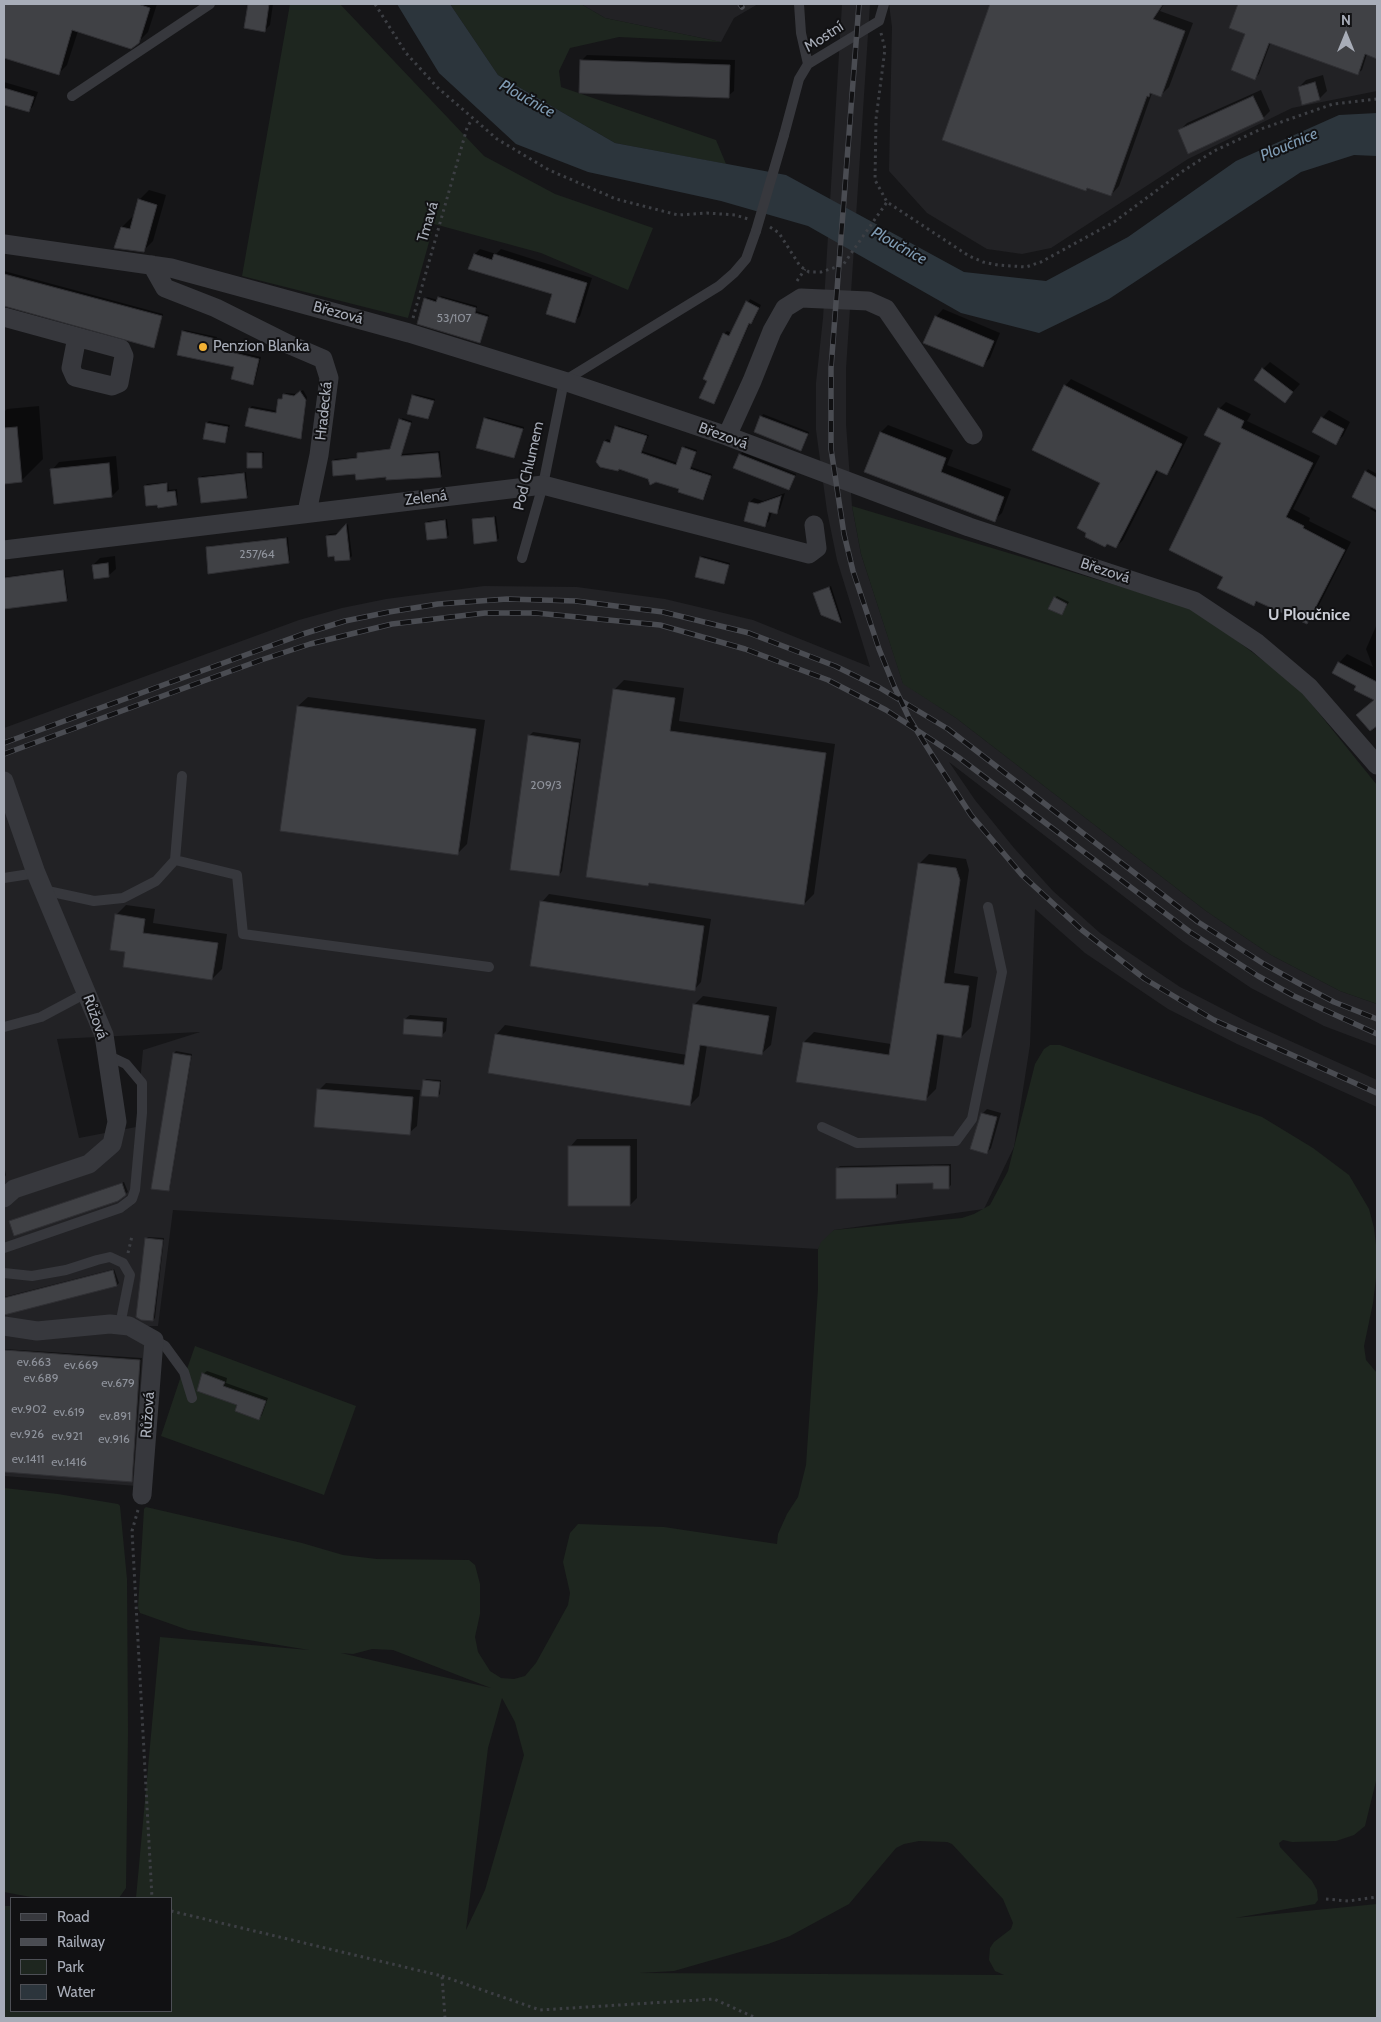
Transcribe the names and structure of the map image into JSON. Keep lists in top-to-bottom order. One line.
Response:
{"streets":{"street":["Březová","Hradecká","Zelená","Růžová"],"lane":["Mostní","Pod Chlumem"],"path":["Tmavá"]},"crossings":[["Mostní","Březová"],["Mostní","Pod Chlumem"],["Tmavá","Březová"],["Březová","Hradecká"],["Březová","Pod Chlumem"],["Hradecká","Zelená"],["Pod Chlumem","Zelená"]],"districts":["U Ploučnice"],"water":["Ploučnice"],"places":["Penzion Blanka"],"house_numbers":["53/107","257/64","209/3","ev.663","ev.669","ev.689","ev.679","ev.902","ev.619","ev.891","ev.926","ev.921","ev.916","ev.1411","ev.1416"],"legend":["Road","Railway","Park","Water"],"north":"top"}
